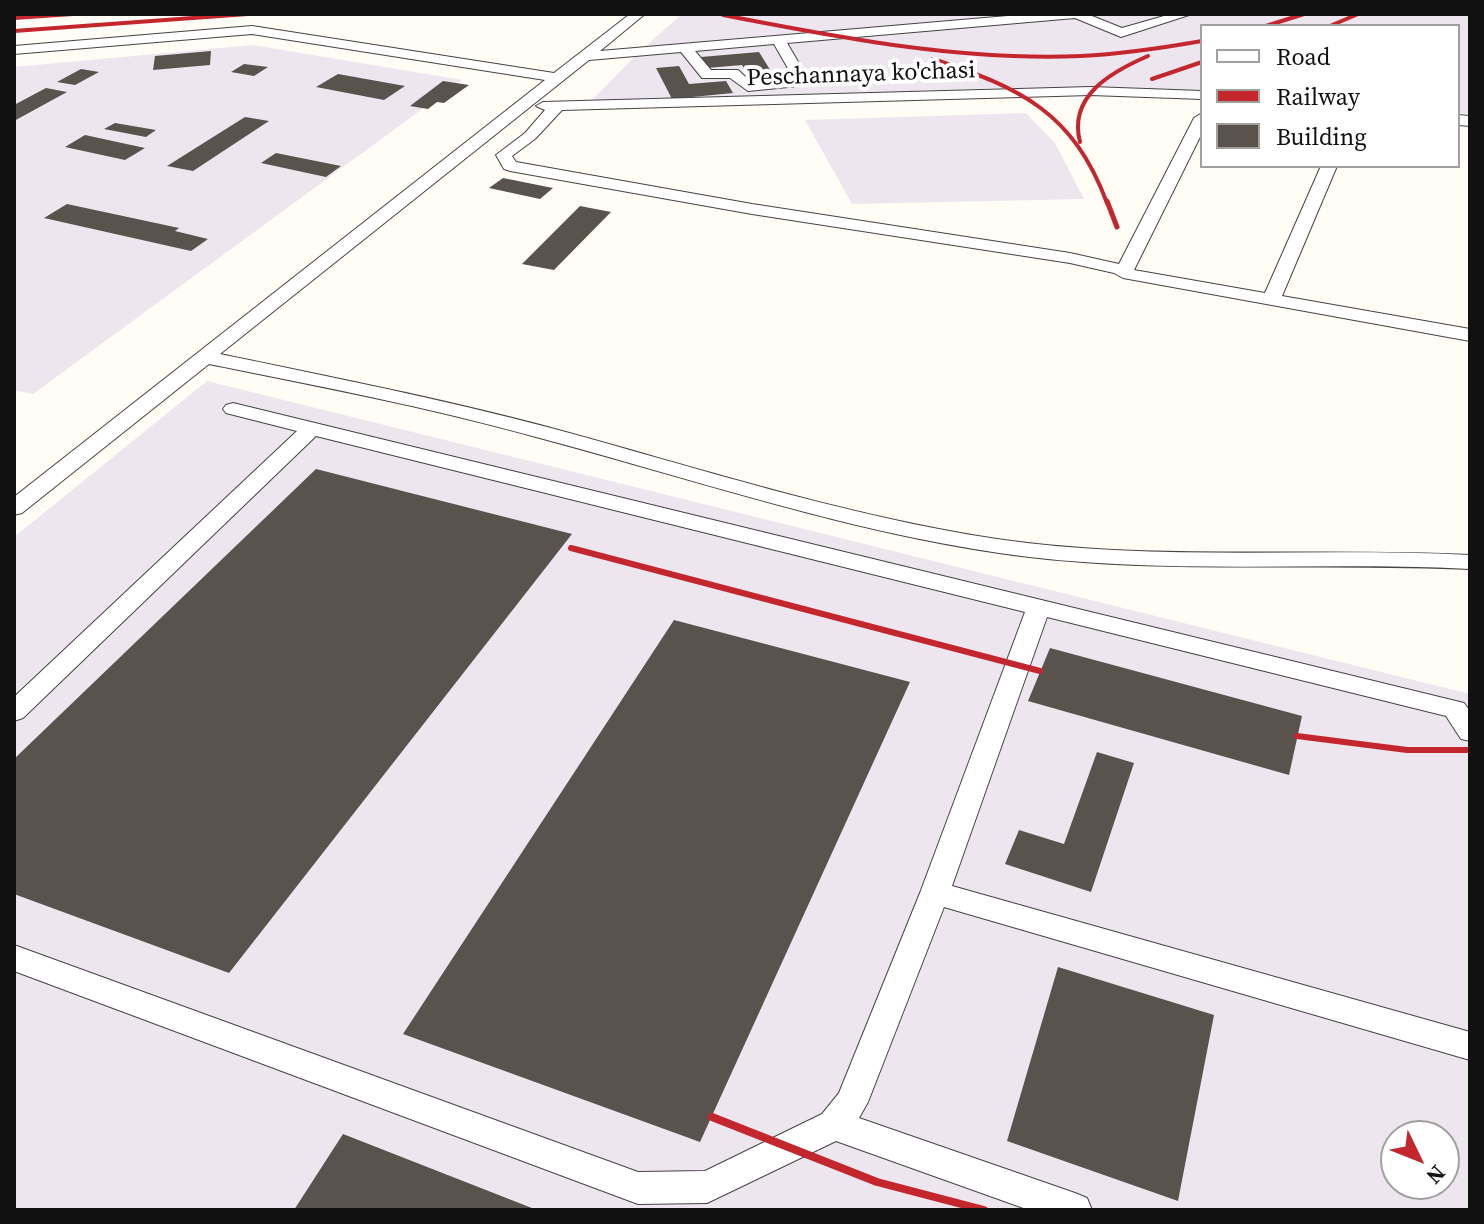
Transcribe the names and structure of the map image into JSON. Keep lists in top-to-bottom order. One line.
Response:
{"streets":{"street":["Peschannaya ko'chasi"]},"legend":["Road","Railway","Building"],"north":"bottom right"}
